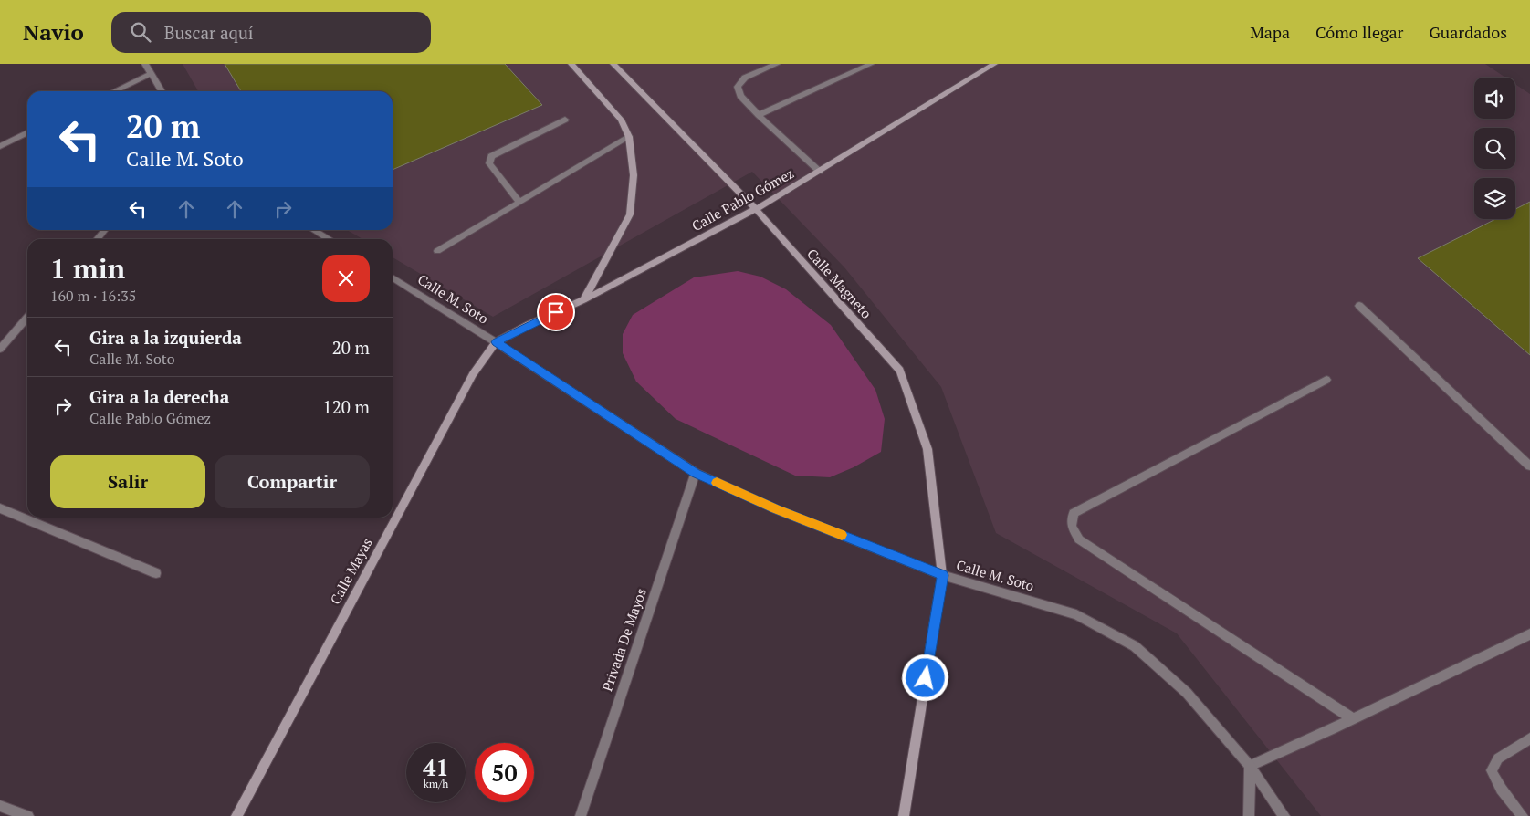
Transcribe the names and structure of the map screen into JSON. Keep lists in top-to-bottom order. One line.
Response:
{"streets":{"main road":["Calle Pablo Gómez","Calle Magneto","Calle Mayas"],"street":["Calle M. Soto","Privada De Mayos"]},"crossings":[["Calle Pablo Gómez","Calle Magneto"],["Calle Pablo Gómez","Calle M. Soto"],["Calle Pablo Gómez","Calle Mayas"],["Calle Magneto","Calle M. Soto"],["Calle M. Soto","Calle Mayas"],["Calle M. Soto","Privada De Mayos"]],"page":{"header":"Navio","search":"Buscar aquí","nav":["Mapa","Cómo llegar","Guardados"],"turn":["20 m","Calle M. Soto"],"heading":["1 min","160 m · 16:35"],"list":[{"name":"Gira a la izquierda","note":"Calle M. Soto","value":"20 m"},{"name":"Gira a la derecha","note":"Calle Pablo Gómez","value":"120 m"}],"buttons":["Salir","Compartir"],"speed":"41 km/h","limit":"50"}}
